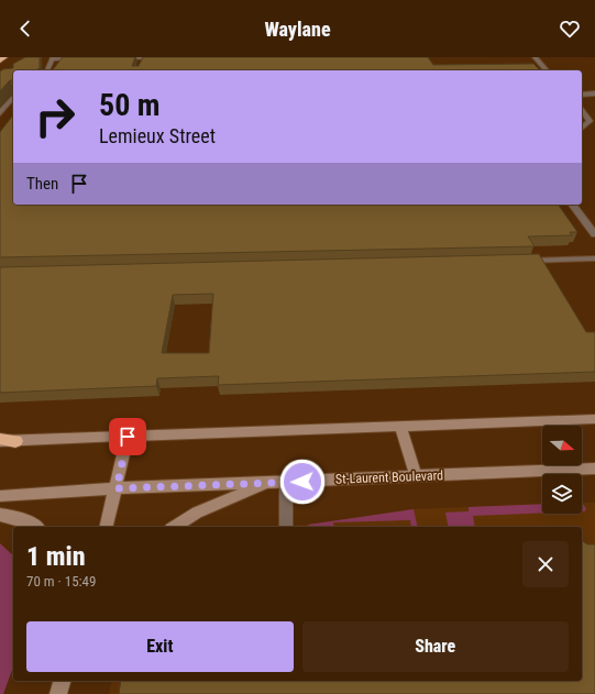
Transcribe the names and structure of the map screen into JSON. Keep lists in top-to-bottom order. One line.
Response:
{"streets":{"main road":["St-Laurent Boulevard"]},"north":"right","page":{"header":"Waylane","turn":["50 m","Lemieux Street"],"then":"Then","heading":["1 min","70 m · 15:49"],"buttons":["Exit","Share"]}}
